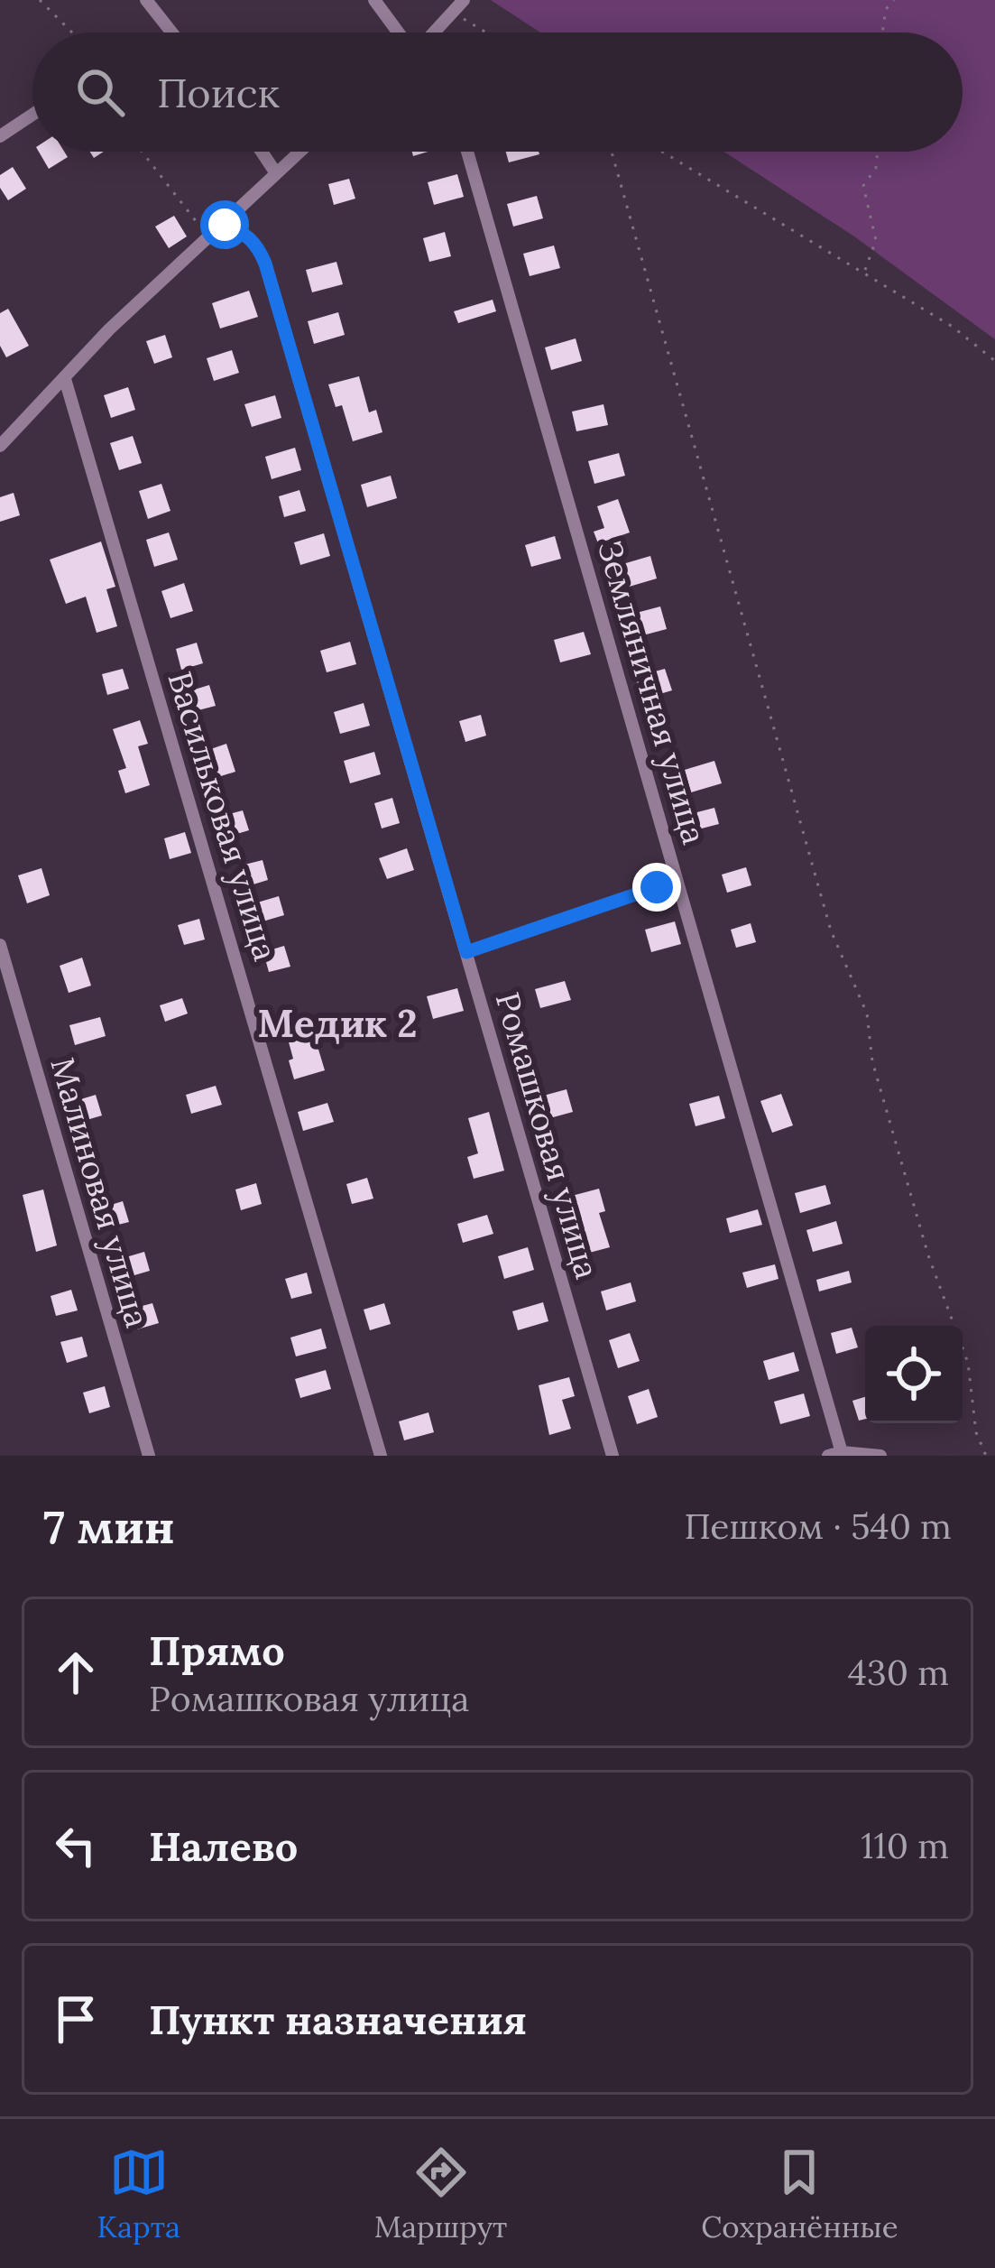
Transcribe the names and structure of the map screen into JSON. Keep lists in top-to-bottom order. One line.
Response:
{"streets":{"street":["Земляничная улица","Васильковая улица","Ромашковая улица","Малиновая улица"]},"districts":["Медик 2"],"page":{"search":"Поиск","heading":["7 мин","Пешком · 540 m"],"list":[["Прямо","Ромашковая улица","430 m"],["Налево","110 m"],"Пункт назначения"],"nav":["Карта","Маршрут","Сохранённые"]}}
